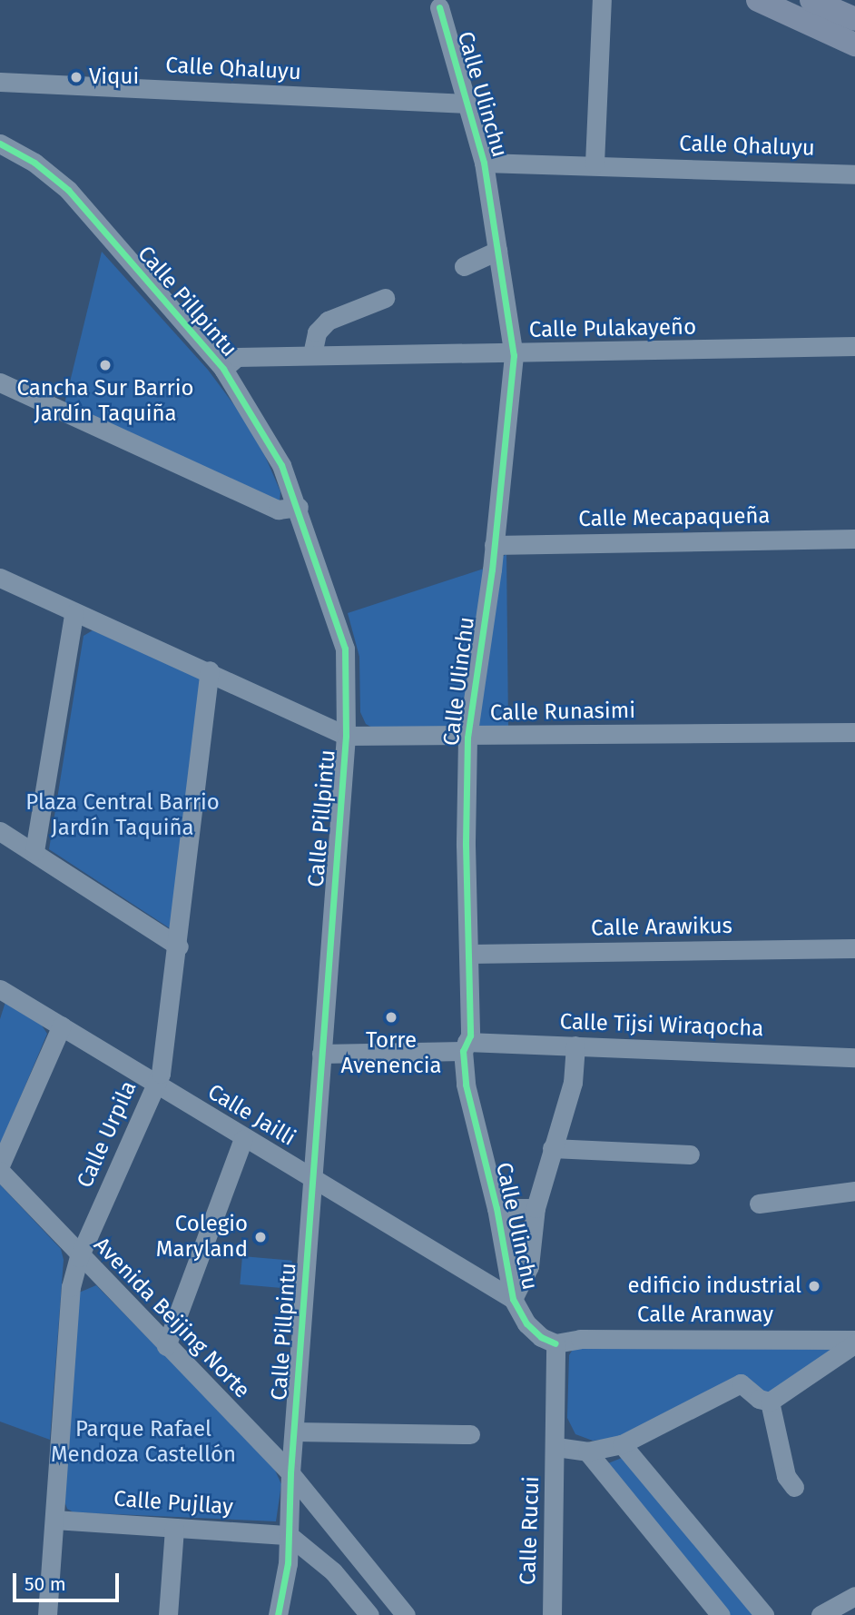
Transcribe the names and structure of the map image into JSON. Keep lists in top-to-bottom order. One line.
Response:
{"streets":{"street":["Calle Qhaluyu","Calle Ulinchu","Calle Pillpintu","Calle Pulakayeño","Calle Mecapaqueña","Calle Runasimi","Calle Arawikus","Calle Tijsi Wiraqocha","Calle Jailli","Calle Urpila","Calle Aranway","Avenida Beijing Norte","Calle Pujllay","Calle Rucui"]},"crossings":[["Calle Qhaluyu","Calle Ulinchu"],["Calle Ulinchu","Calle Pulakayeño"],["Calle Ulinchu","Calle Mecapaqueña"],["Calle Ulinchu","Calle Runasimi"],["Calle Ulinchu","Calle Arawikus"],["Calle Ulinchu","Calle Tijsi Wiraqocha"],["Calle Ulinchu","Calle Jailli"],["Calle Ulinchu","Calle Aranway"],["Calle Pillpintu","Calle Pulakayeño"],["Calle Pillpintu","Calle Runasimi"],["Calle Pillpintu","Calle Tijsi Wiraqocha"],["Calle Pillpintu","Calle Jailli"],["Calle Pillpintu","Avenida Beijing Norte"],["Calle Pillpintu","Calle Pujllay"],["Calle Runasimi","Calle Urpila"],["Calle Jailli","Calle Urpila"],["Calle Urpila","Avenida Beijing Norte"],["Calle Urpila","Calle Pujllay"]],"parks":["Plaza Central Barrio Jardín Taquiña","Parque Rafael Mendoza Castellón"],"places":["Viqui","Cancha Sur Barrio Jardín Taquiña","Torre Avenencia","Colegio Maryland","edificio industrial"],"scale_bar":"50 m"}
